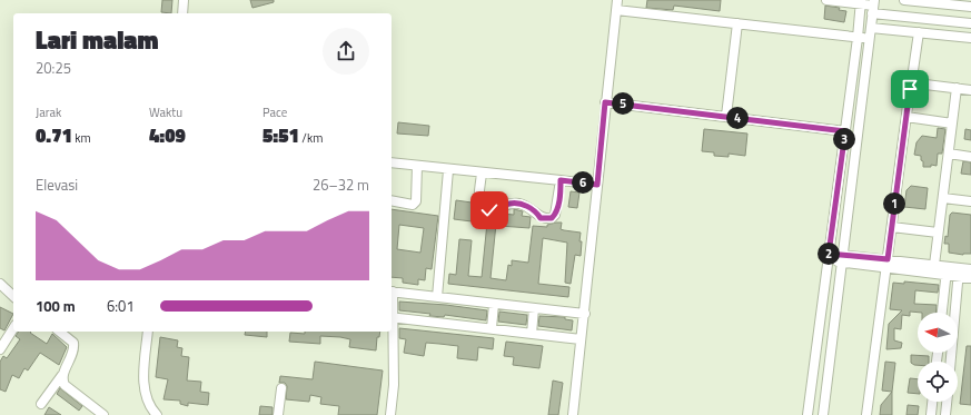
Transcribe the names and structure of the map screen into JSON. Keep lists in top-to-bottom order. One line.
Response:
{"north":"left","page":{"heading":["Lari malam","20:25"],"stats":[["Jarak","0.71 km"],["Waktu","4:09"],["Pace","5:51 /km"]],"pins":["5","4","3","6","1","2"],"chart":["Elevasi","26–32 m"],"list":[{"name":"100 m","note":"6:01"}]}}
